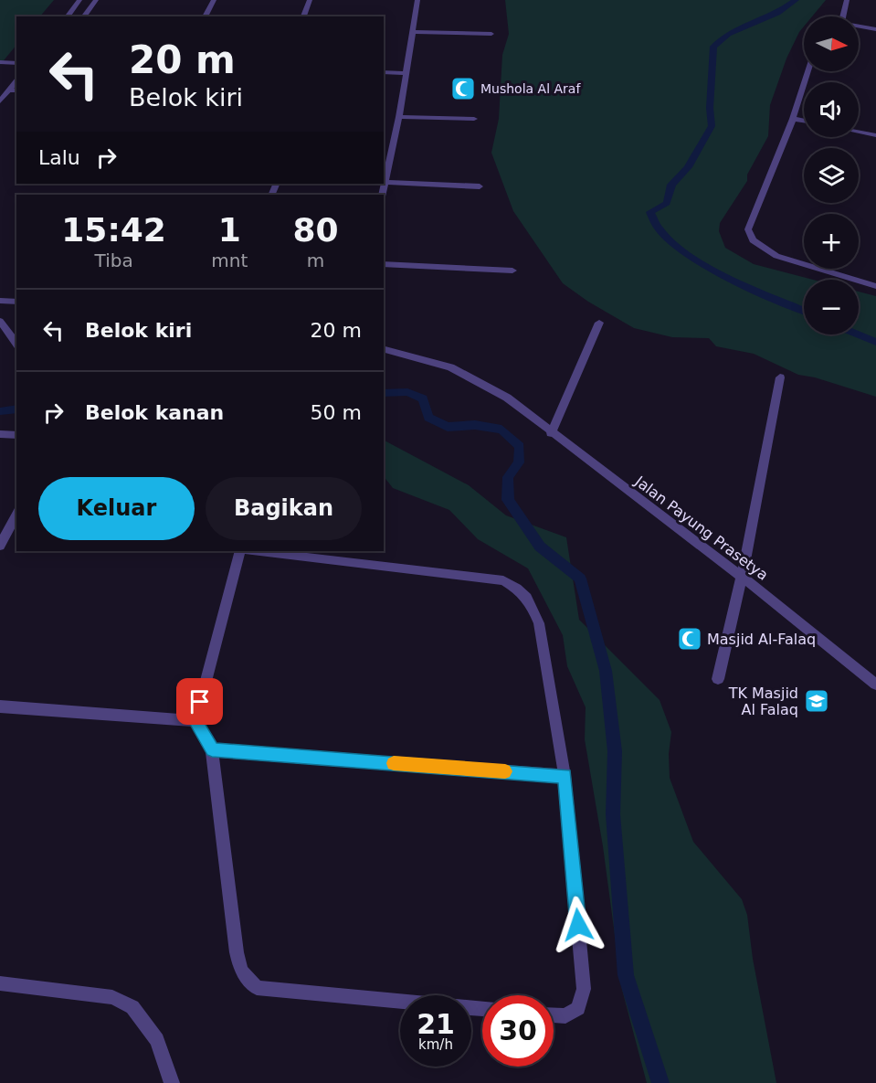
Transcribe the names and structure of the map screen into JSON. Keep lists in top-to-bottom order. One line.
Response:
{"streets":{"street":["Jalan Payung Prasetya"]},"places":{"mosque":["Mushola Al Araf","Masjid Al-Falaq"],"school or university":["TK Masjid Al Falaq"]},"north":"right","page":{"map_buttons":["+","−"],"turn":["20 m","Belok kiri"],"then":"Lalu","eta":["15:42","Tiba","1","mnt","80","m"],"list":[{"name":"Belok kiri","value":"20 m"},{"name":"Belok kanan","value":"50 m"}],"buttons":["Keluar","Bagikan"],"speed":"21 km/h","limit":"30"}}
